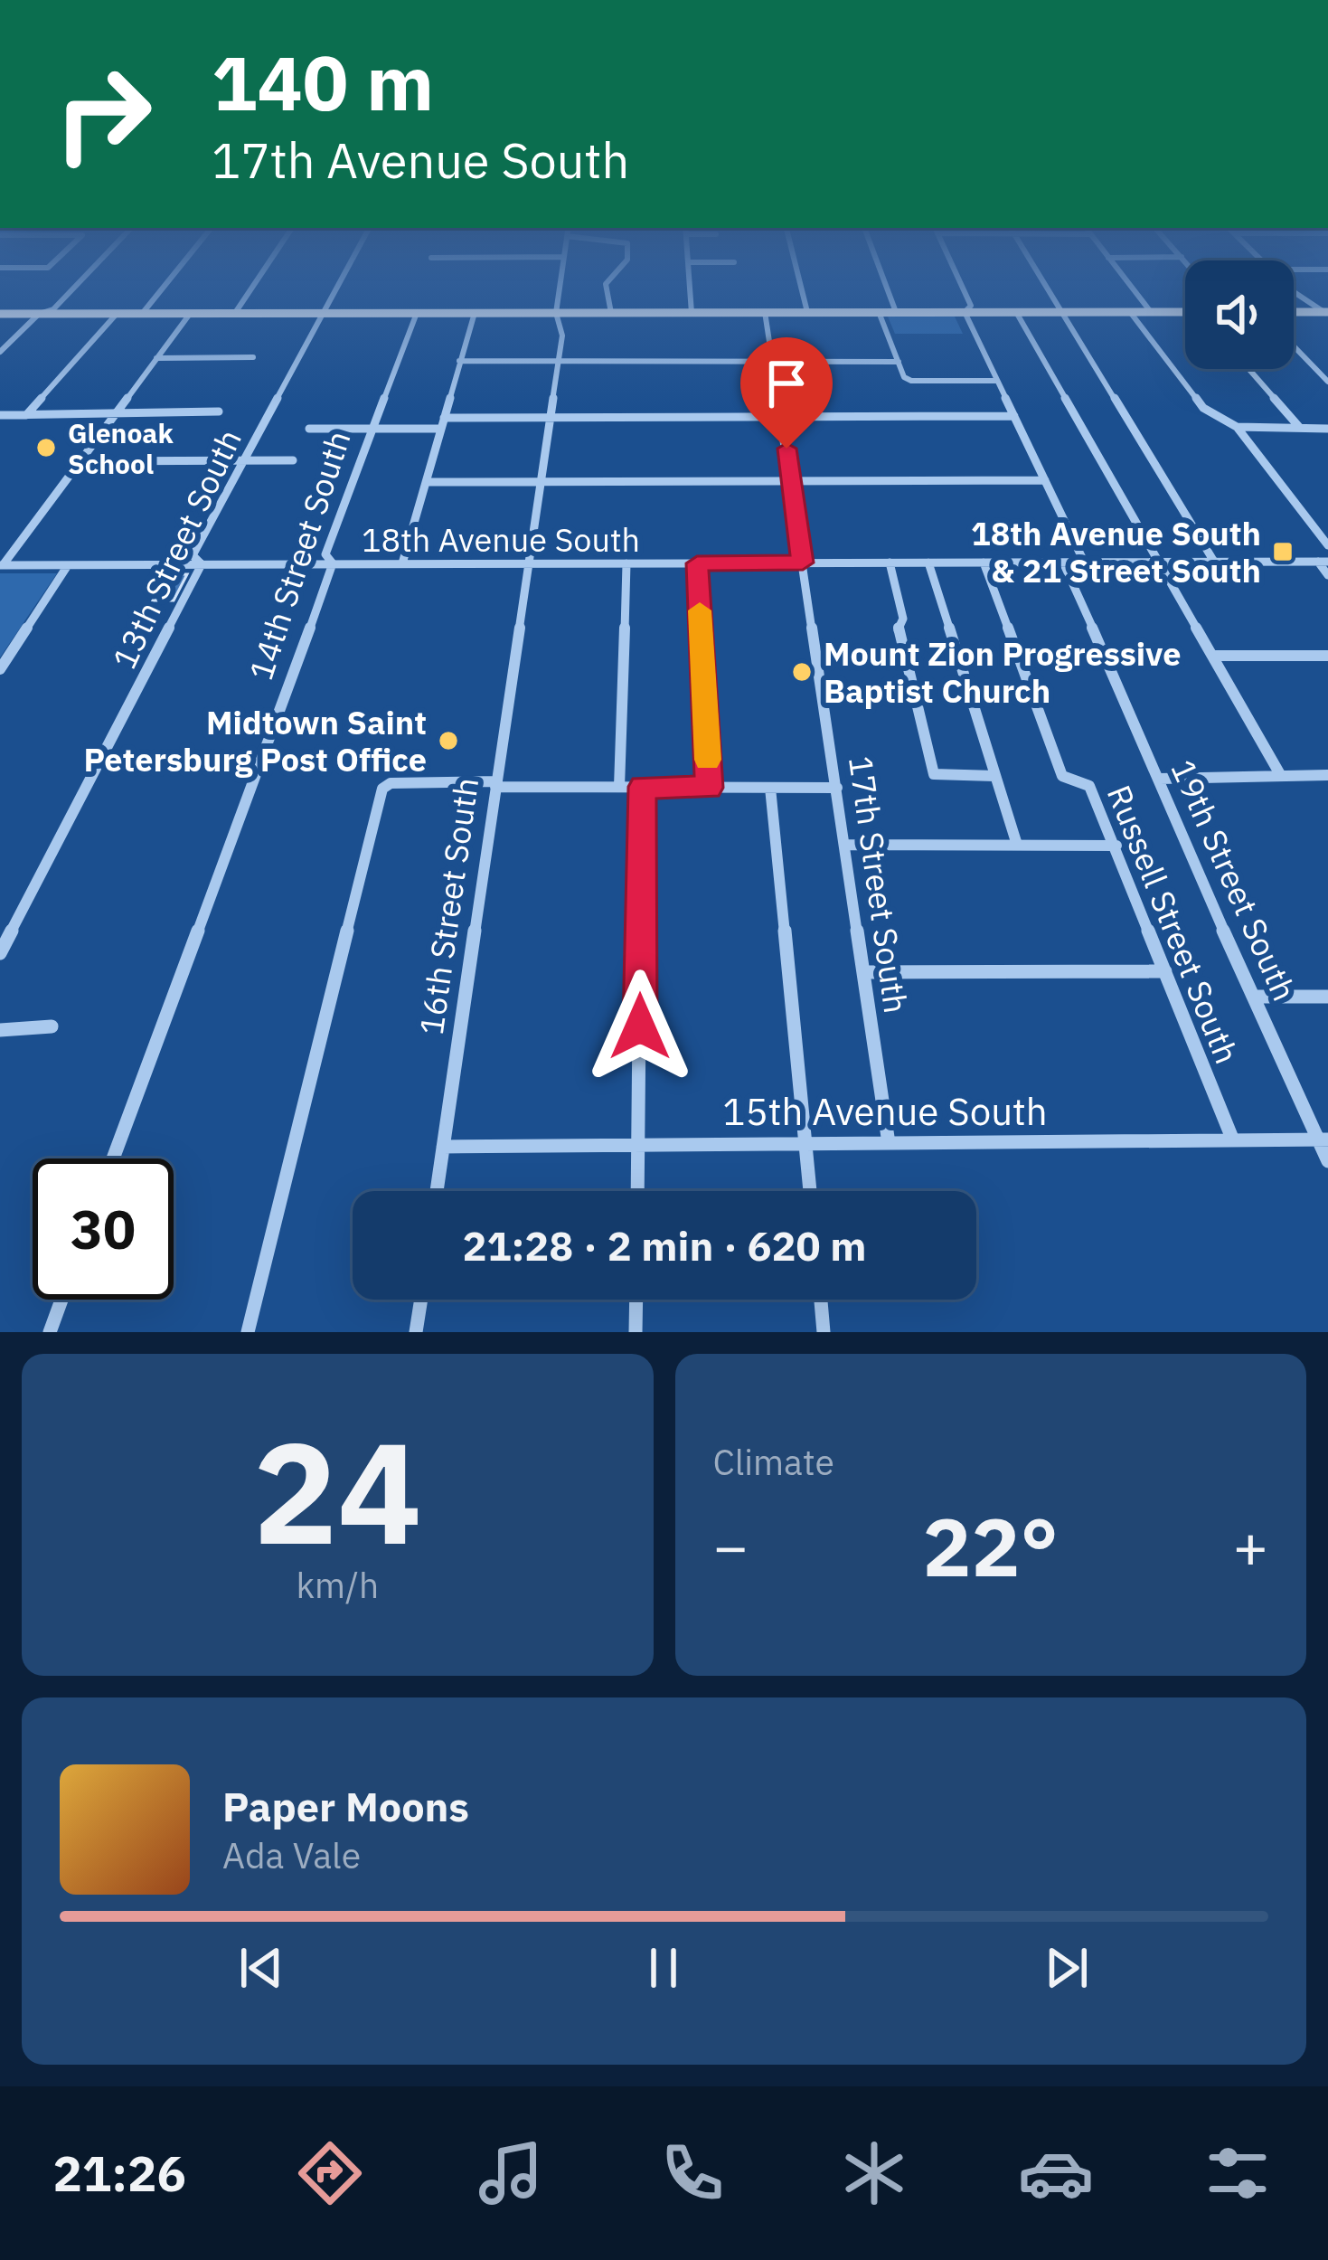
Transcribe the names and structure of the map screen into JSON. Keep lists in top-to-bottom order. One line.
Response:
{"streets":{"street":["18th Avenue South","13th Street South","14th Street South","19th Street South","17th Street South","16th Street South","Russell Street South","15th Avenue South"]},"crossings":[["18th Avenue South","13th Street South"],["18th Avenue South","14th Street South"],["18th Avenue South","19th Street South"],["18th Avenue South","17th Street South"],["18th Avenue South","16th Street South"],["18th Avenue South","Russell Street South"],["19th Street South","15th Avenue South"],["17th Street South","15th Avenue South"],["16th Street South","15th Avenue South"],["Russell Street South","15th Avenue South"]],"places":{"other":["Glenoak School","Mount Zion Progressive Baptist Church","Midtown Saint Petersburg Post Office"],"transit":["18th Avenue South & 21 Street South"]},"page":{"turn":["140 m","17th Avenue South"],"limit":"30","trip":"21:28 · 2 min · 620 m","tile":[["24","km/h"],"Climate"],"heat":["−","22°","+"],"song":["Paper Moons","Ada Vale"],"tabs":"21:26"}}
